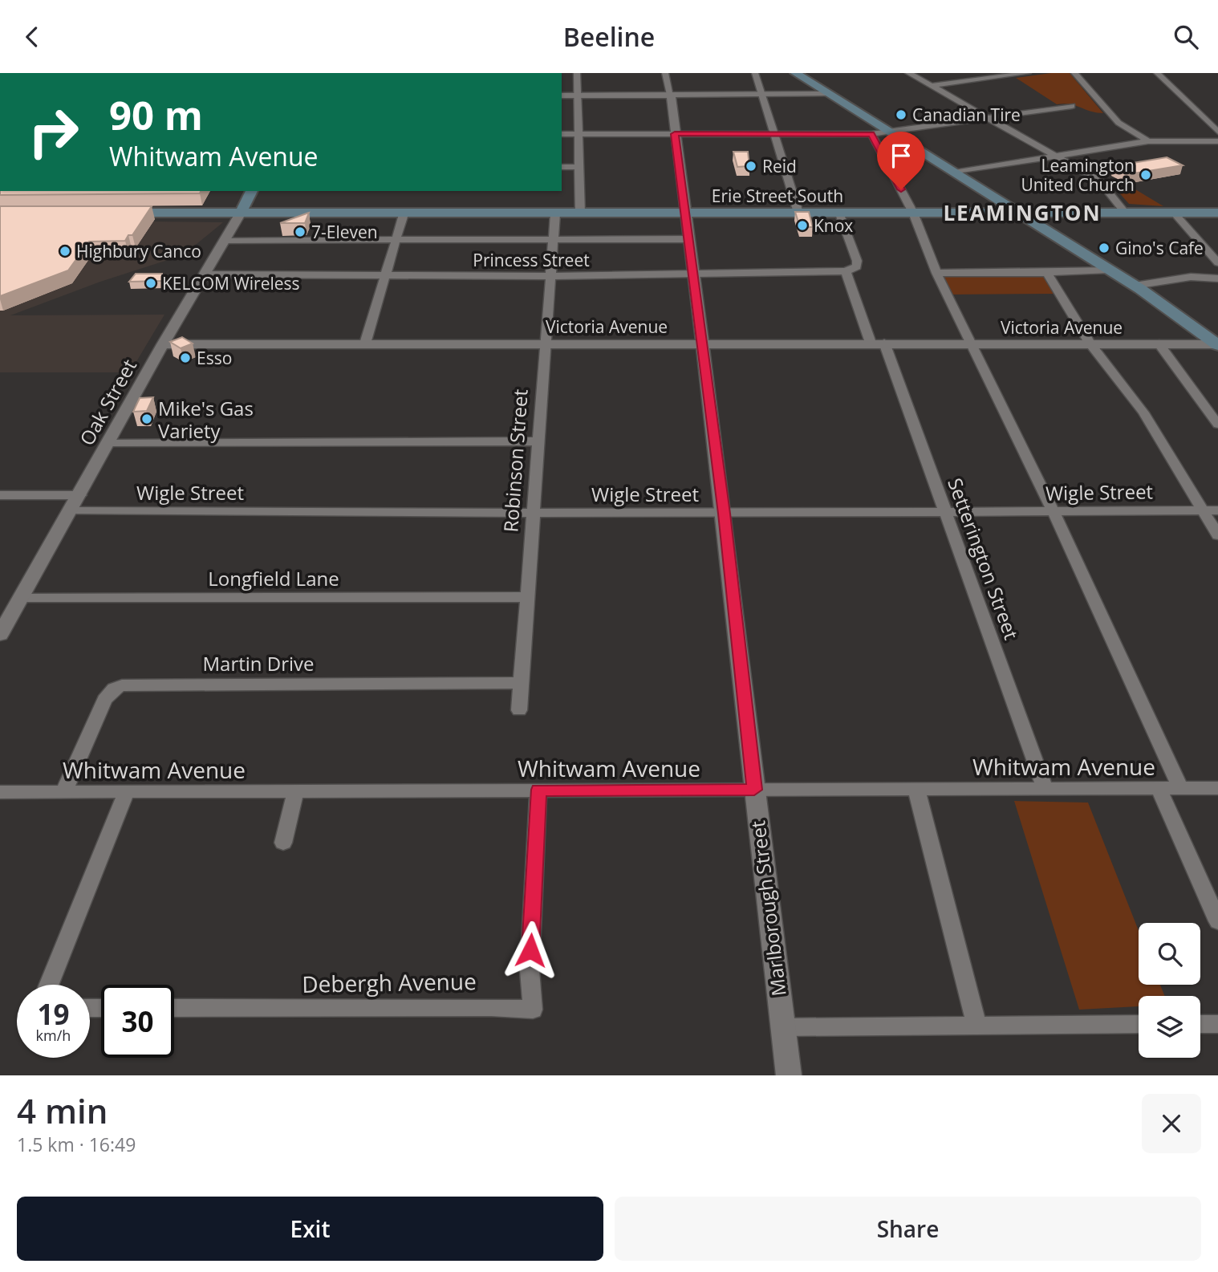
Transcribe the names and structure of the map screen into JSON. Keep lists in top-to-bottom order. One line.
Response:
{"streets":{"main road":["Erie Street South","Oak Street"],"street":["Princess Street","Victoria Avenue","Robinson Street","Wigle Street","Setterington Street","Longfield Lane","Martin Drive","Whitwam Avenue","Marlborough Street","Debergh Avenue"]},"crossings":[["Erie Street South","Princess Street"],["Erie Street South","Oak Street"],["Erie Street South","Robinson Street"],["Erie Street South","Marlborough Street"],["Princess Street","Oak Street"],["Princess Street","Robinson Street"],["Princess Street","Setterington Street"],["Princess Street","Marlborough Street"],["Victoria Avenue","Oak Street"],["Victoria Avenue","Robinson Street"],["Victoria Avenue","Setterington Street"],["Victoria Avenue","Marlborough Street"],["Oak Street","Wigle Street"],["Oak Street","Longfield Lane"],["Robinson Street","Wigle Street"],["Robinson Street","Longfield Lane"],["Robinson Street","Martin Drive"],["Wigle Street","Setterington Street"],["Wigle Street","Marlborough Street"],["Setterington Street","Whitwam Avenue"],["Martin Drive","Whitwam Avenue"],["Whitwam Avenue","Marlborough Street"],["Whitwam Avenue","Debergh Avenue"]],"districts":["LEAMINGTON"],"places":["Canadian Tire","Reid","Leamington United Church","Knox","7-Eleven","Gino's Cafe","Highbury Canco","KELCOM Wireless","Esso","Mike's Gas Variety"],"page":{"header":"Beeline","turn":["90 m","Whitwam Avenue"],"speed":"19 km/h","limit":"30","heading":["4 min","1.5 km · 16:49"],"buttons":["Exit","Share"]}}
